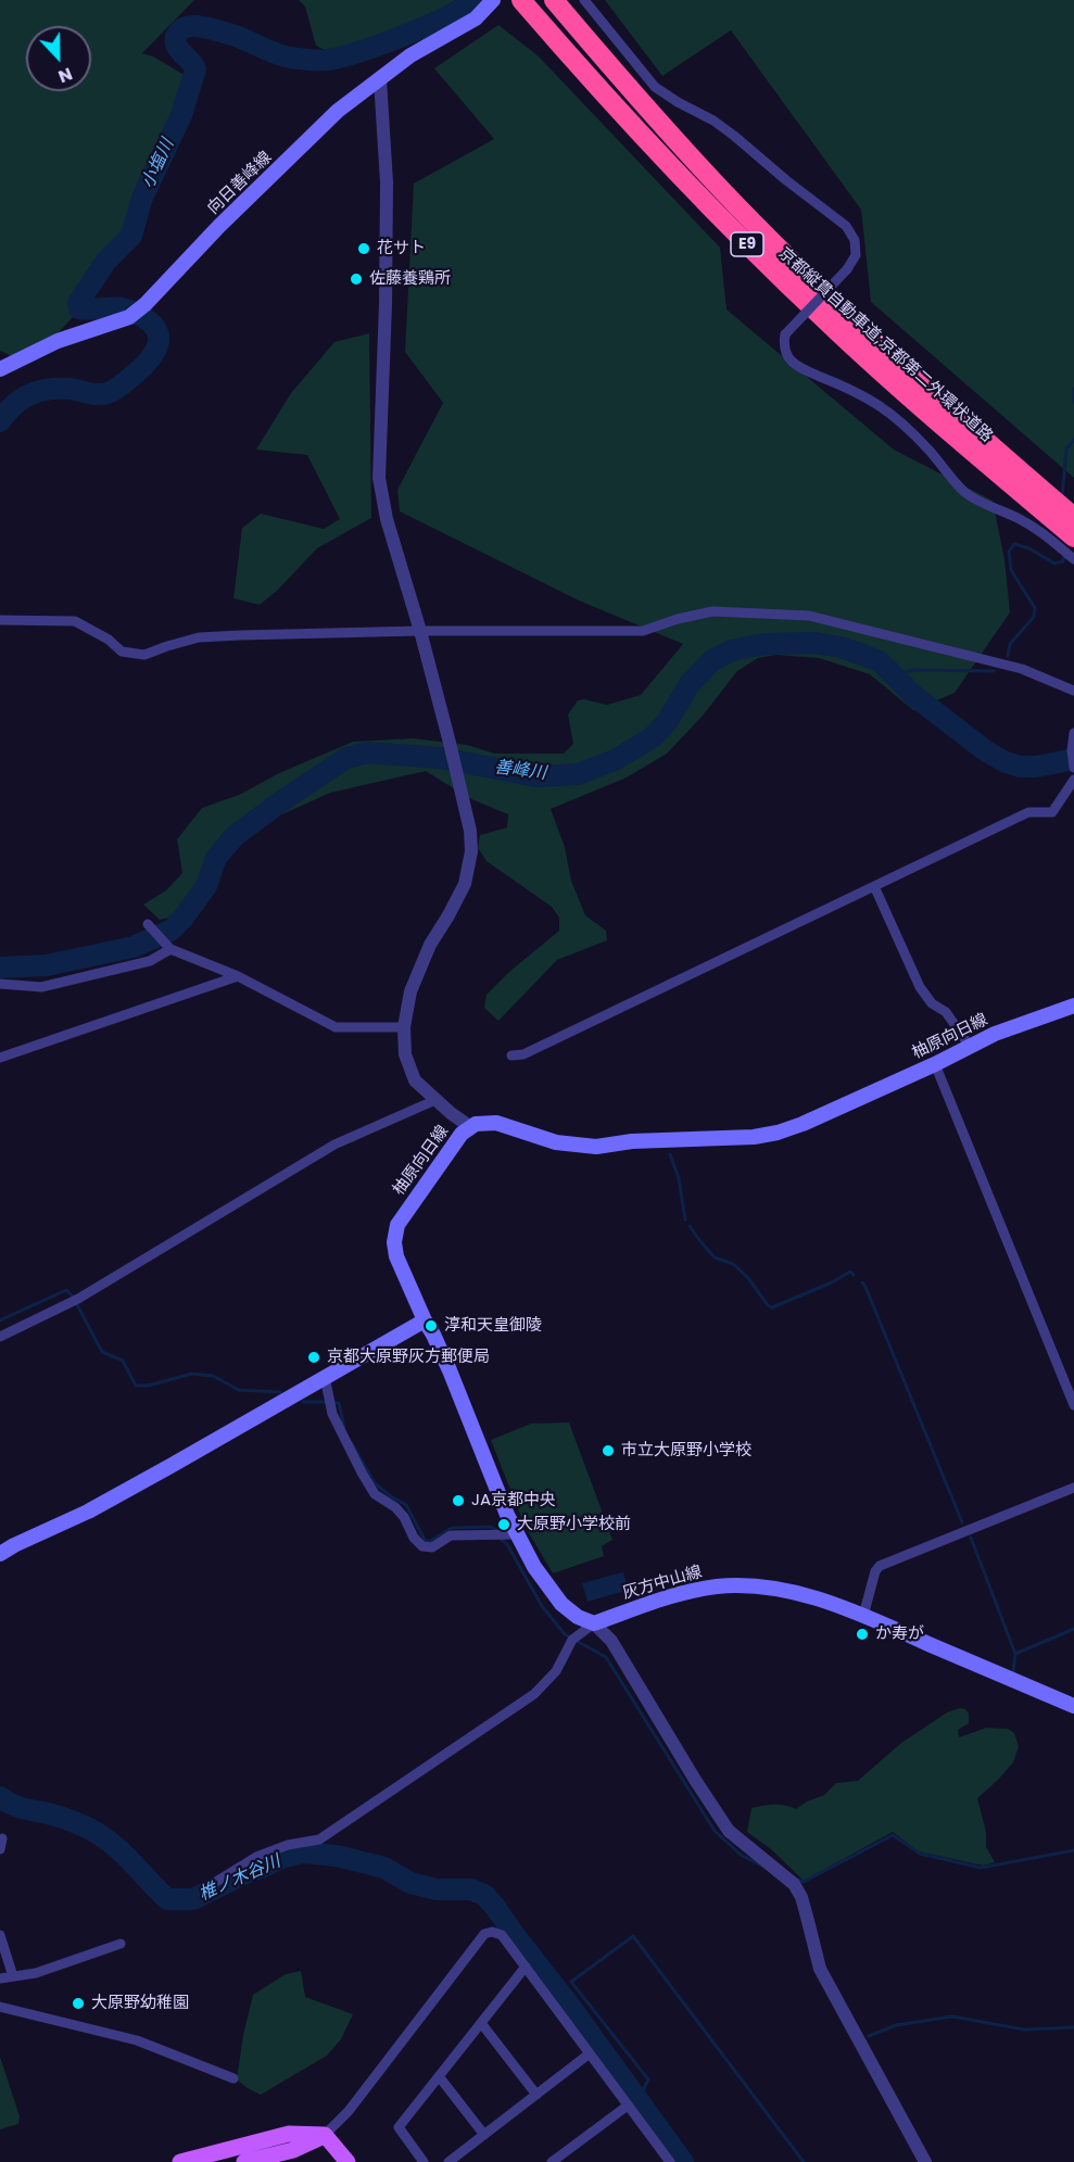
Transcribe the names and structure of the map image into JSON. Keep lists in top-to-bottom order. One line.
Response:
{"streets":{"highway":["E9","京都縦貫自動車道;京都第二外環状道路"],"main road":["向日善峰線","柚原向日線","灰方中山線"]},"water":["小塩川","善峰川","椎ノ木谷川"],"places":["花サト","佐藤養鶏所","淳和天皇御陵","京都大原野灰方郵便局","市立大原野小学校","JA京都中央","大原野小学校前","か寿が","大原野幼稚園"],"north":"bottom"}
